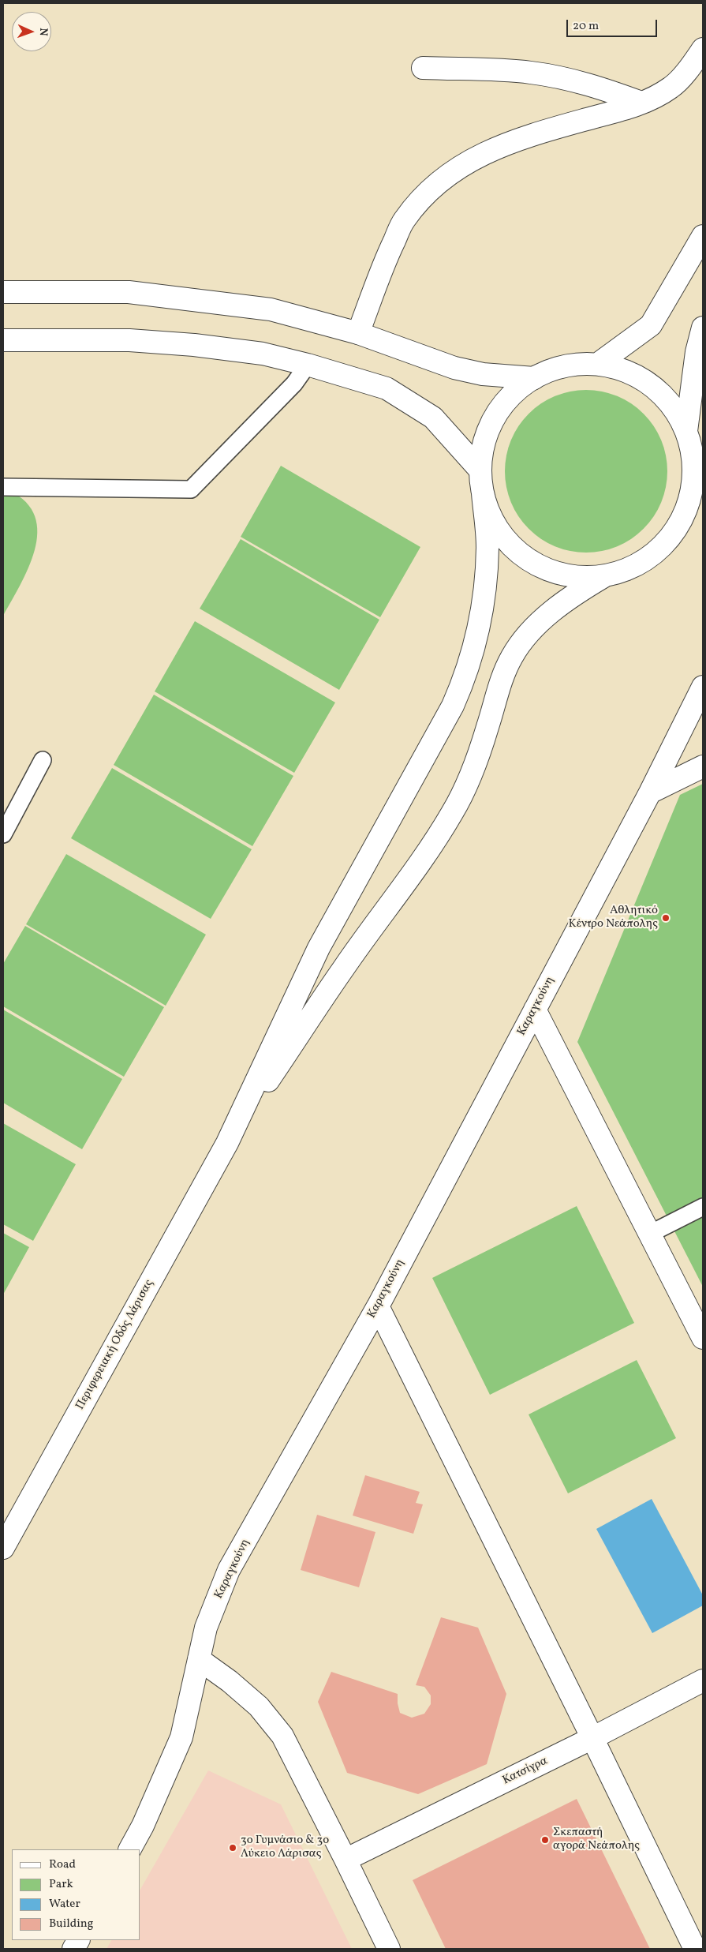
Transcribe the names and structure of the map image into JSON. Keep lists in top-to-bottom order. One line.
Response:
{"streets":{"main road":["Καραγκούνη","Περιφερειακή Οδός Λάρισας","Κατσίγρα"]},"places":["Αθλητικό Κέντρο Νεάπολης","Σκεπαστή αγορά Νεάπολης","3ο Γυμνάσιο & 3ο Λύκειο Λάρισας"],"legend":["Road","Park","Water","Building"],"scale_bar":"20 m","north":"right"}
